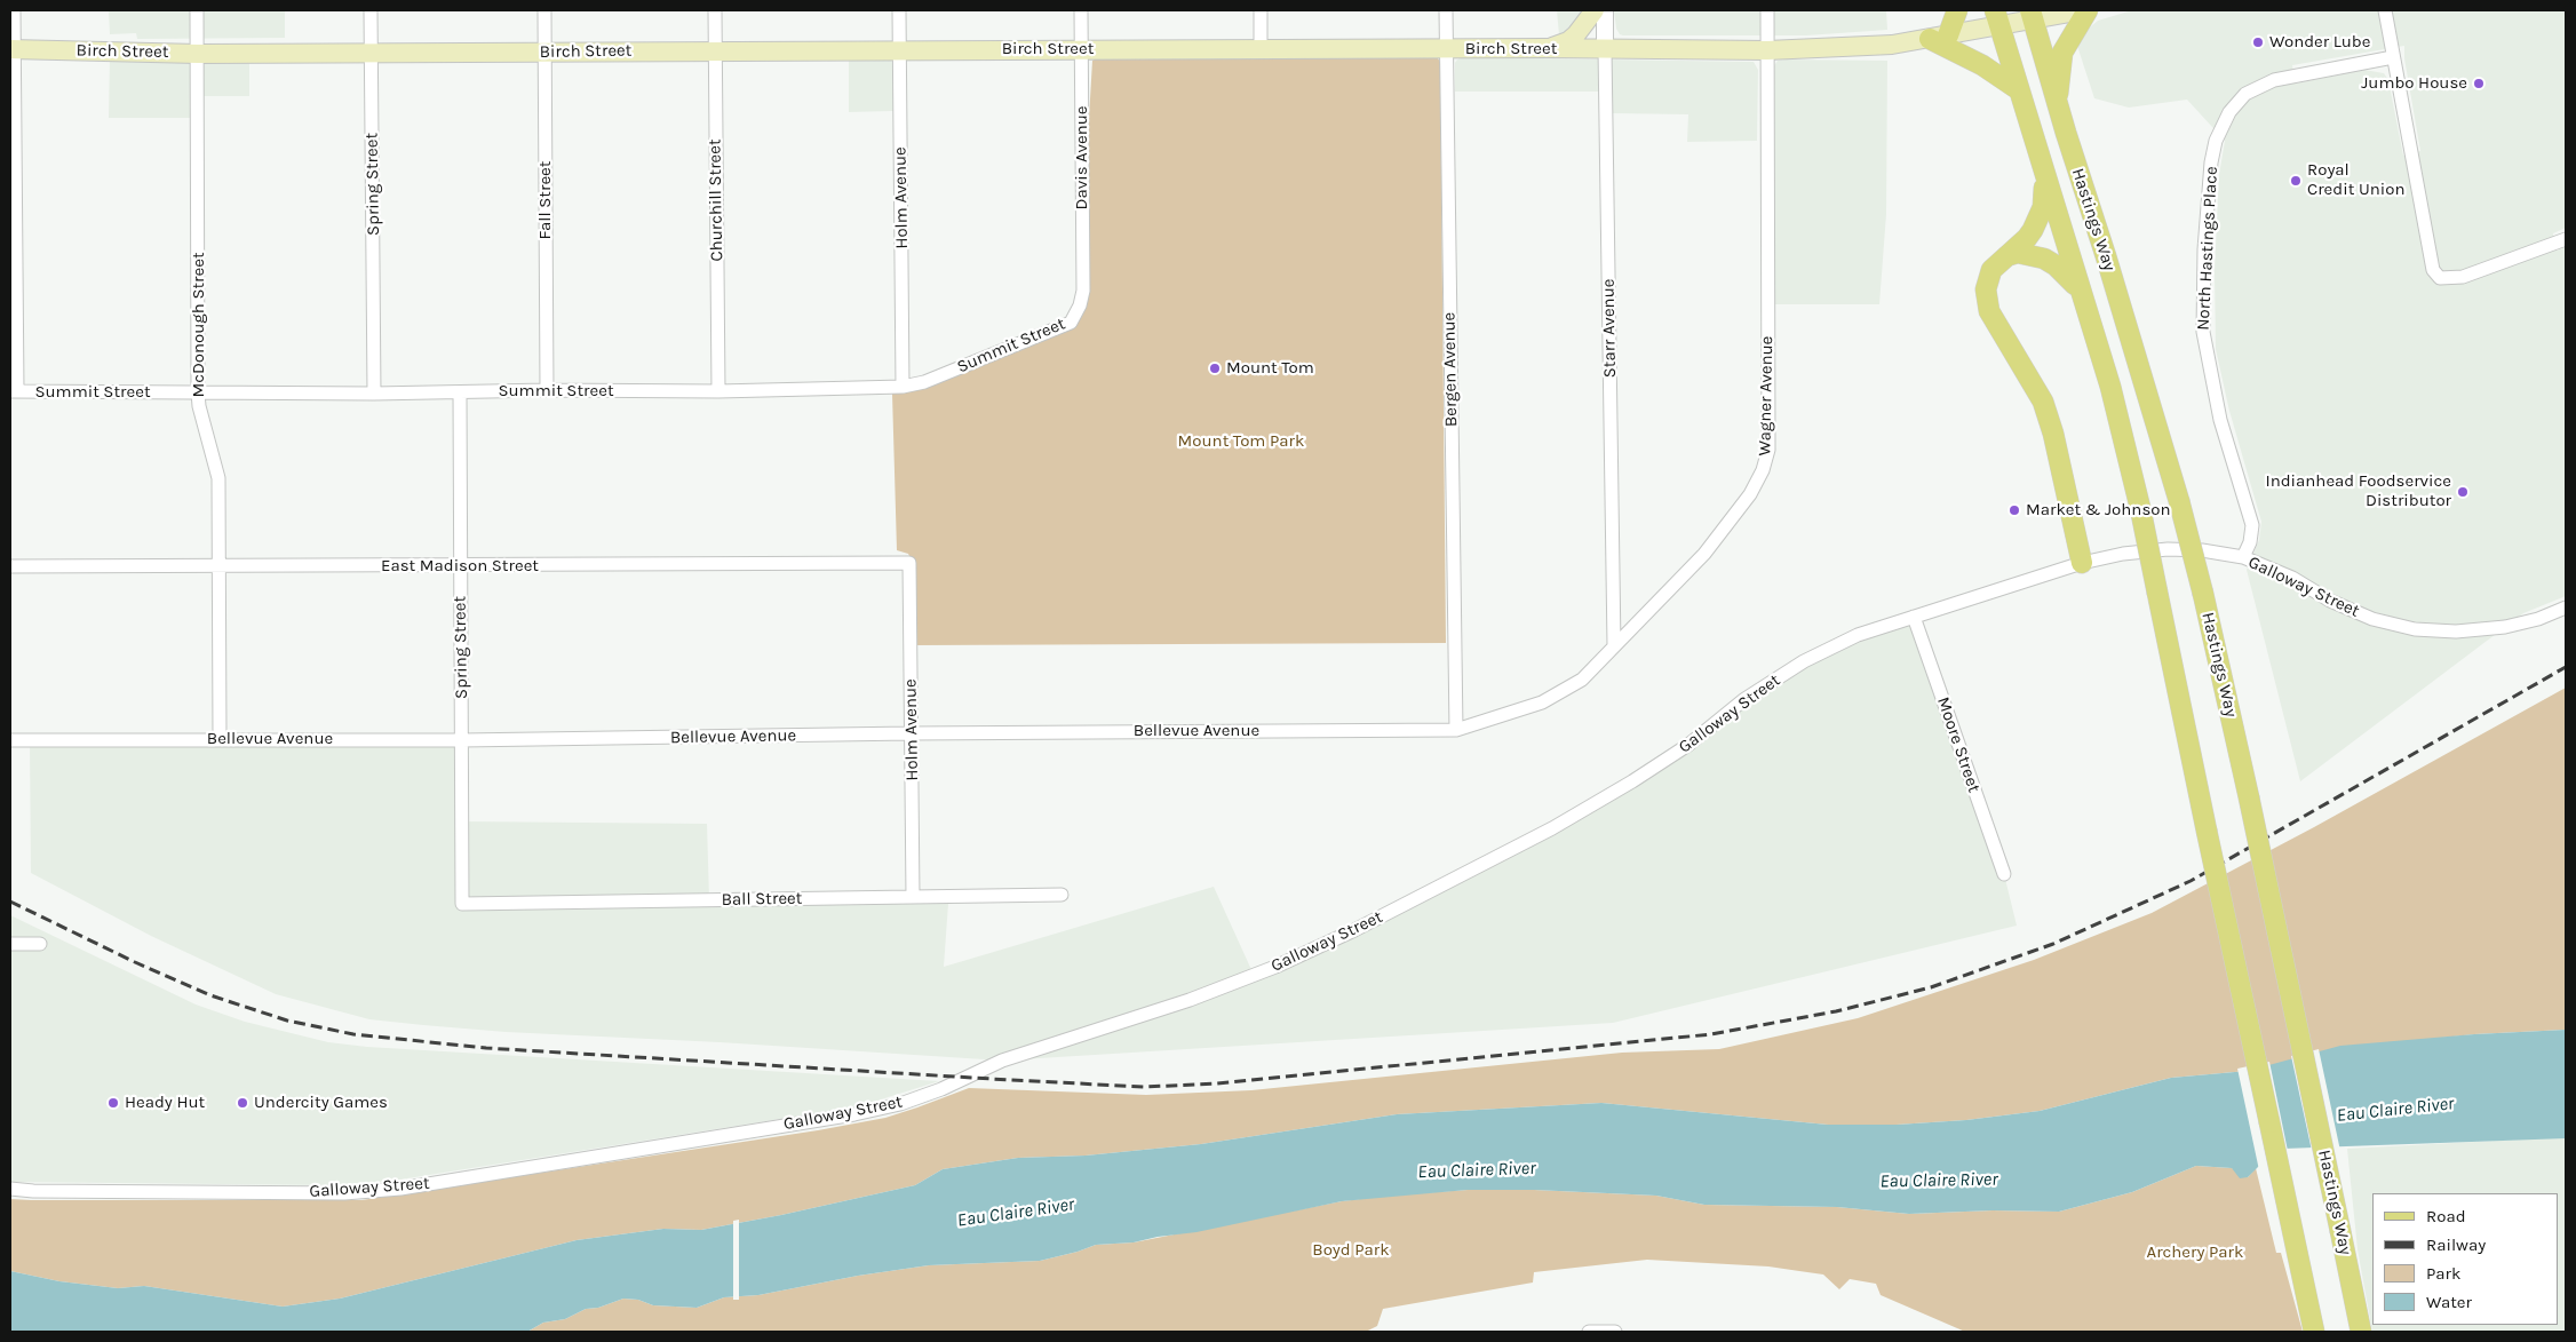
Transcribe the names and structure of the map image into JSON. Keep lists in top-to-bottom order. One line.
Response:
{"streets":{"main road":["Birch Street","Hastings Way"],"street":["Davis Avenue","Spring Street","Holm Avenue","Fall Street","Churchill Street","North Hastings Place","McDonough Street","Starr Avenue","Summit Street","Bergen Avenue","Wagner Avenue","East Madison Street","Galloway Street","Bellevue Avenue","Moore Street","Ball Street"]},"crossings":[["Birch Street","Davis Avenue"],["Birch Street","Spring Street"],["Birch Street","Holm Avenue"],["Birch Street","Fall Street"],["Birch Street","Churchill Street"],["Birch Street","Hastings Way"],["Birch Street","McDonough Street"],["Birch Street","Starr Avenue"],["Birch Street","Bergen Avenue"],["Birch Street","Wagner Avenue"],["Davis Avenue","Summit Street"],["Spring Street","Summit Street"],["Spring Street","East Madison Street"],["Spring Street","Bellevue Avenue"],["Spring Street","Ball Street"],["Holm Avenue","Summit Street"],["Holm Avenue","East Madison Street"],["Holm Avenue","Bellevue Avenue"],["Holm Avenue","Ball Street"],["Fall Street","Summit Street"],["Churchill Street","Summit Street"],["North Hastings Place","Galloway Street"],["McDonough Street","Summit Street"],["McDonough Street","East Madison Street"],["McDonough Street","Bellevue Avenue"],["Starr Avenue","Wagner Avenue"],["Bergen Avenue","Wagner Avenue"],["Bergen Avenue","Bellevue Avenue"],["Wagner Avenue","Bellevue Avenue"],["Galloway Street","Moore Street"]],"water":["Eau Claire River"],"parks":["Mount Tom Park","Boyd Park","Archery Park"],"places":["Wonder Lube","Jumbo House","Royal Credit Union","Mount Tom","Indianhead Foodservice Distributor","Market & Johnson","Heady Hut","Undercity Games"],"legend":["Road","Railway","Park","Water"]}
